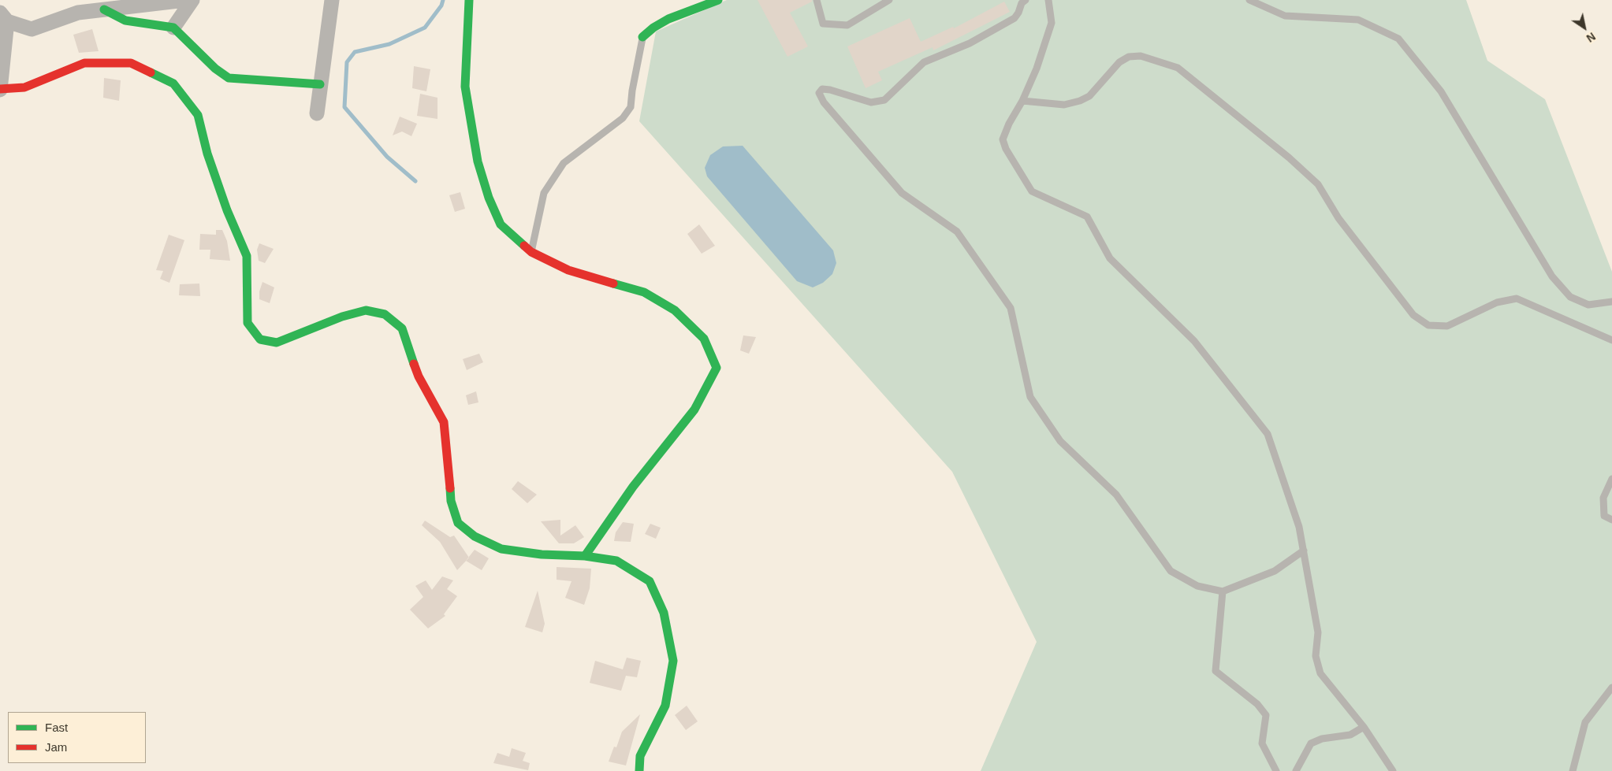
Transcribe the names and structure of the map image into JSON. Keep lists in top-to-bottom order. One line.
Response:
{"legend":["Fast","Jam"],"north":"bottom right"}
